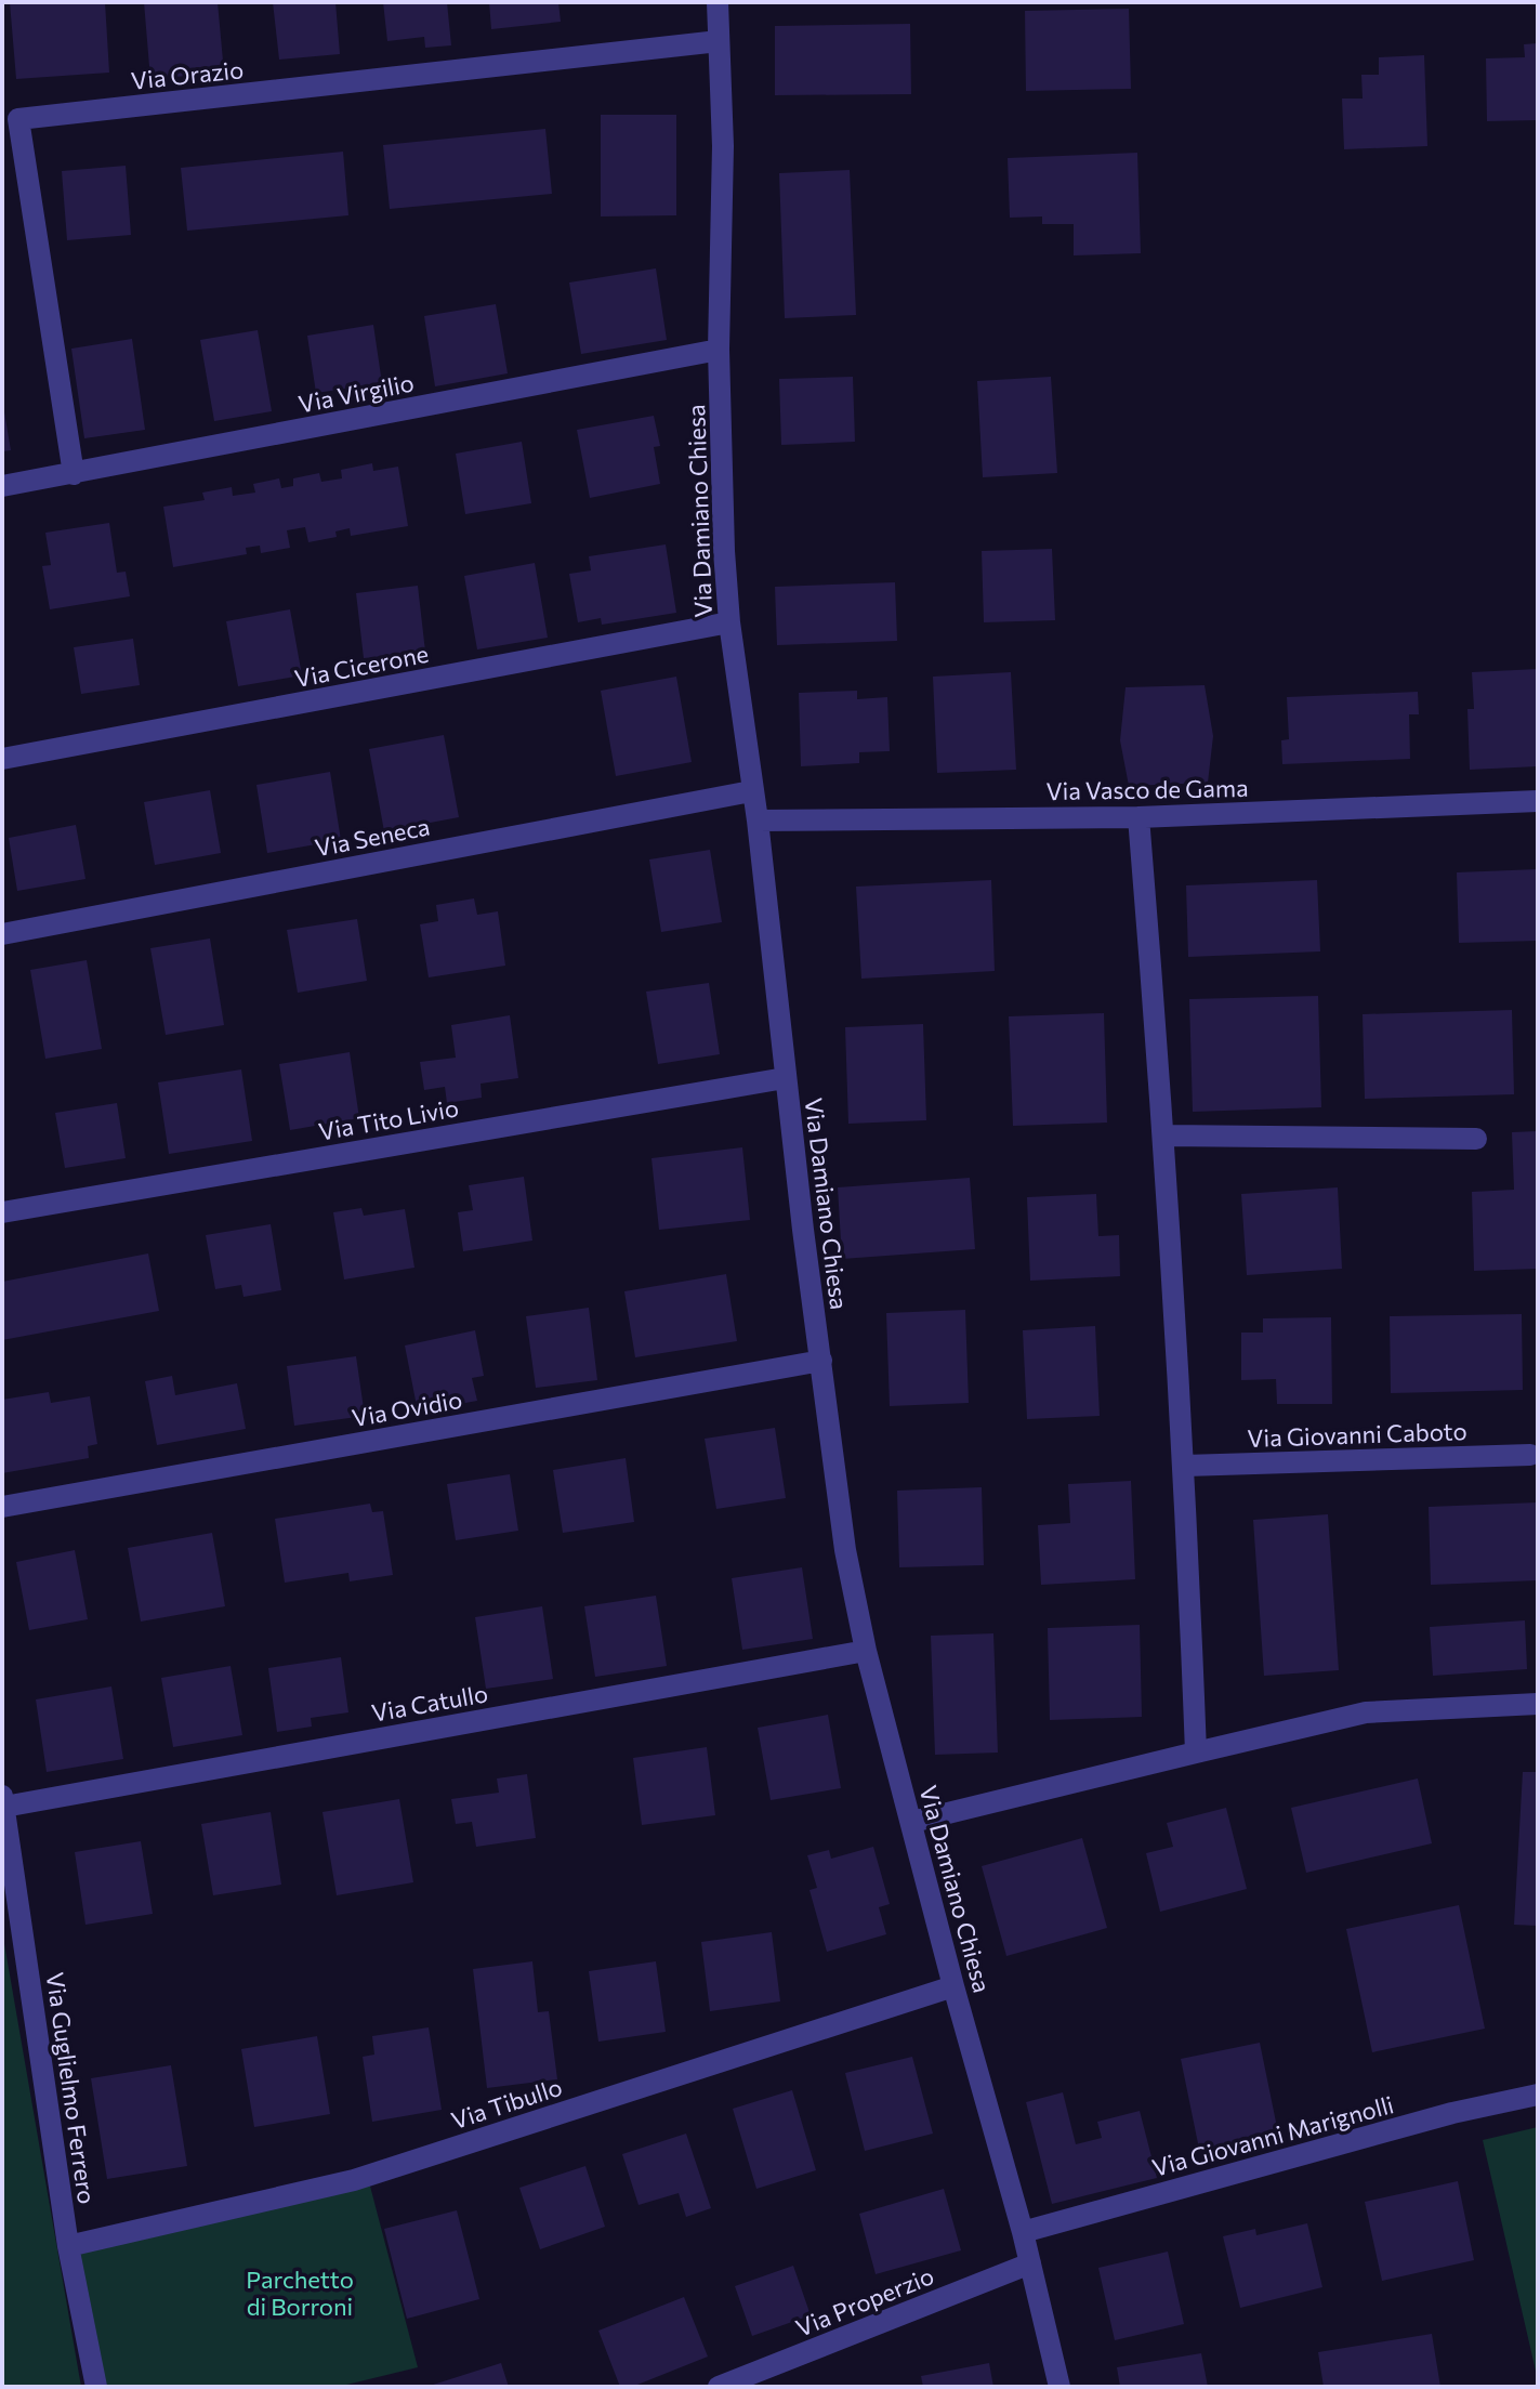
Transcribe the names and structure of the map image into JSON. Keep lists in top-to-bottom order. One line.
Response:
{"streets":{"street":["Via Orazio","Via Virgilio","Via Damiano Chiesa","Via Cicerone","Via Vasco de Gama","Via Seneca","Via Tito Livio","Via Ovidio","Via Giovanni Caboto","Via Catullo","Via Guglielmo Ferrero","Via Tibullo","Via Giovanni Marignolli","Via Properzio"]},"crossings":[["Via Orazio","Via Virgilio"],["Via Orazio","Via Damiano Chiesa"],["Via Virgilio","Via Damiano Chiesa"],["Via Damiano Chiesa","Via Cicerone"],["Via Damiano Chiesa","Via Vasco de Gama"],["Via Damiano Chiesa","Via Seneca"],["Via Damiano Chiesa","Via Tito Livio"],["Via Damiano Chiesa","Via Ovidio"],["Via Damiano Chiesa","Via Catullo"],["Via Damiano Chiesa","Via Tibullo"],["Via Damiano Chiesa","Via Giovanni Marignolli"],["Via Damiano Chiesa","Via Properzio"],["Via Catullo","Via Guglielmo Ferrero"],["Via Guglielmo Ferrero","Via Tibullo"]],"parks":["Parchetto di Borroni"]}
